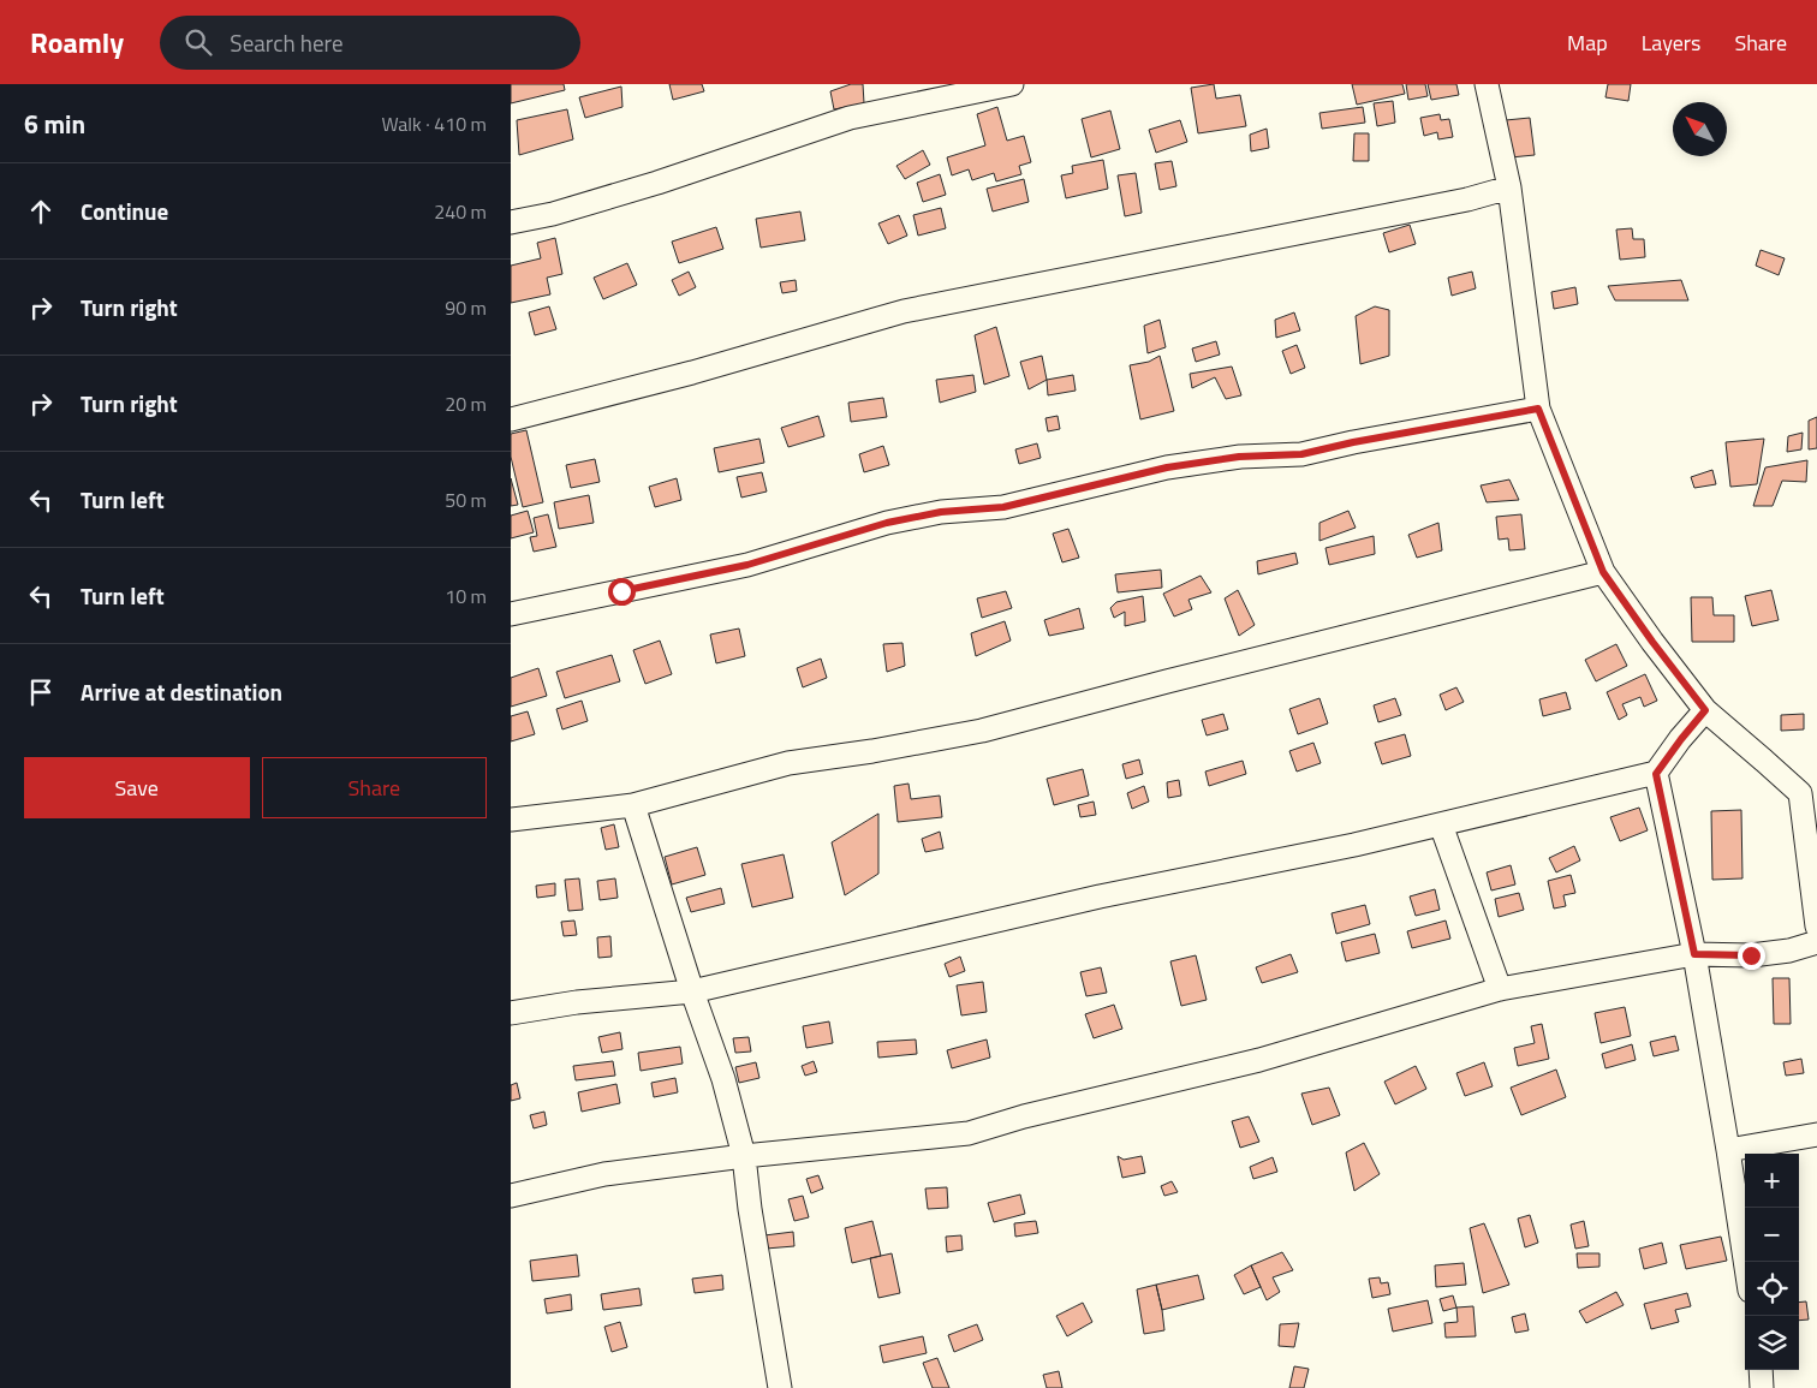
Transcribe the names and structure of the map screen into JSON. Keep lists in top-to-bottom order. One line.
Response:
{"north":"top left","page":{"header":"Roamly","search":"Search here","nav":["Map","Layers","Share"],"heading":["6 min","Walk · 410 m"],"list":[["Continue","240 m"],["Turn right","90 m"],["Turn right","20 m"],["Turn left","50 m"],["Turn left","10 m"],"Arrive at destination"],"buttons":["Save","Share"],"map_buttons":["+","−"]}}
